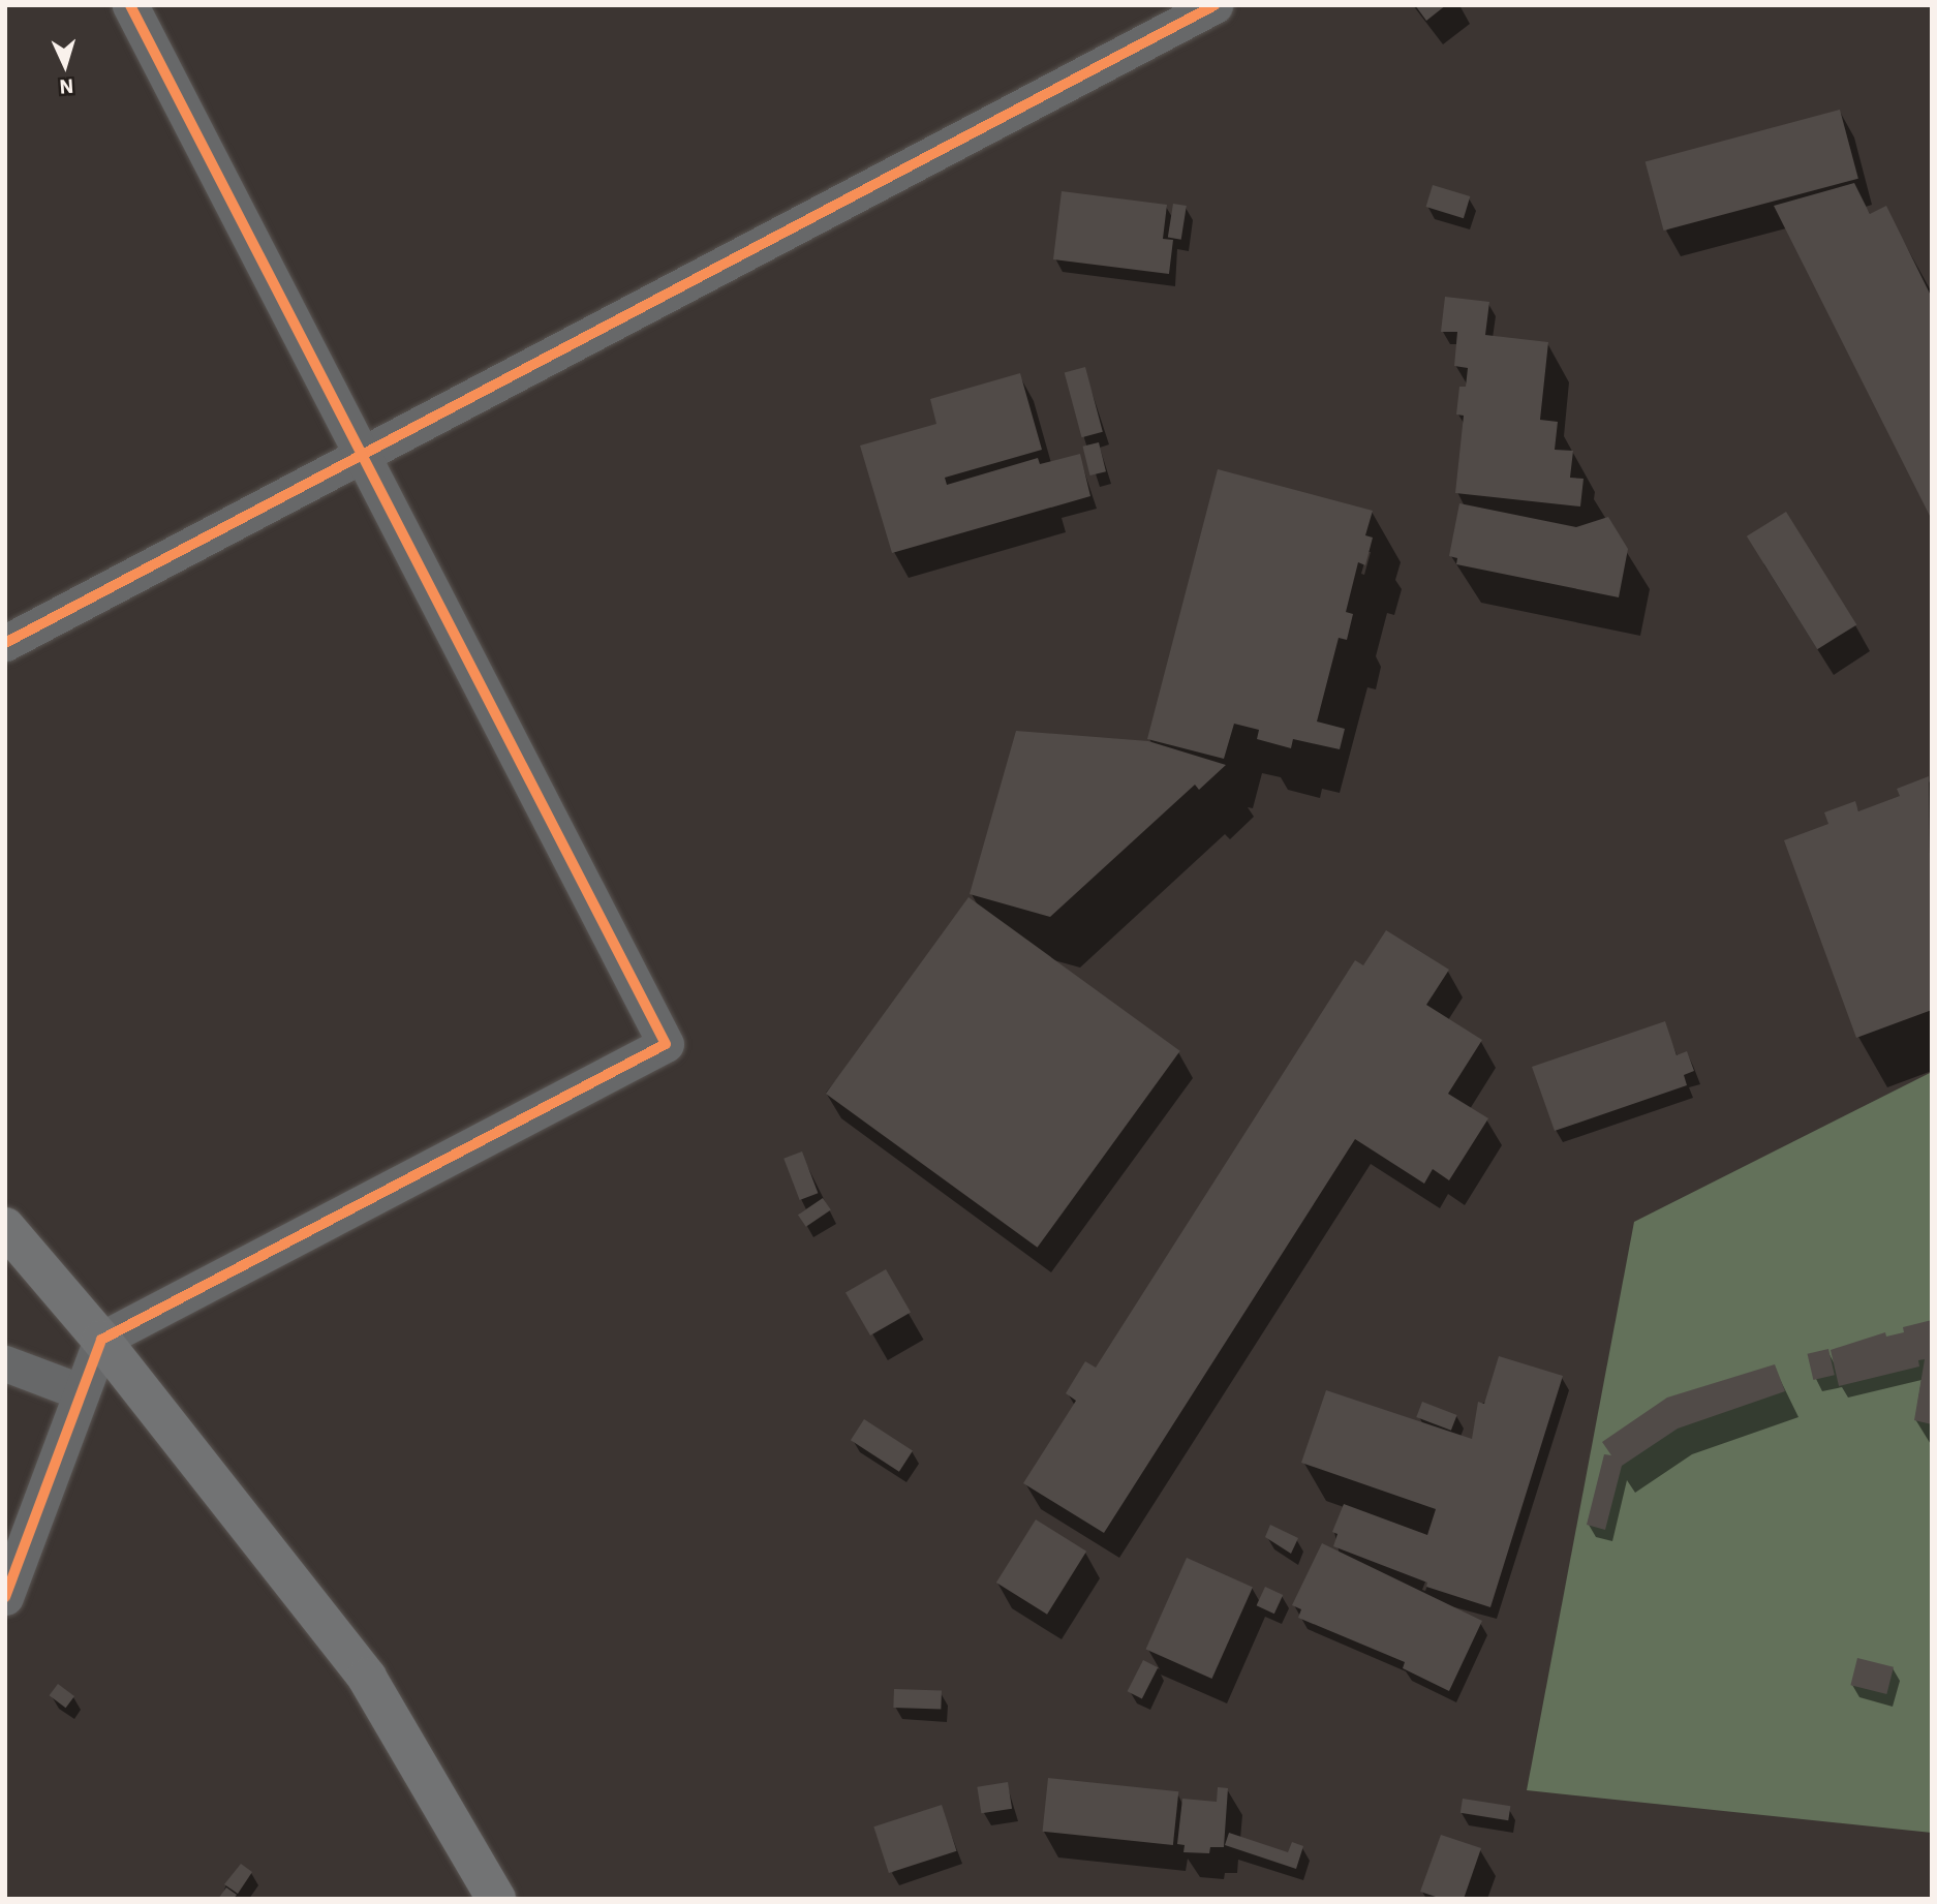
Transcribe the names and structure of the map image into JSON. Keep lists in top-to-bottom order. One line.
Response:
{"north":"bottom"}
